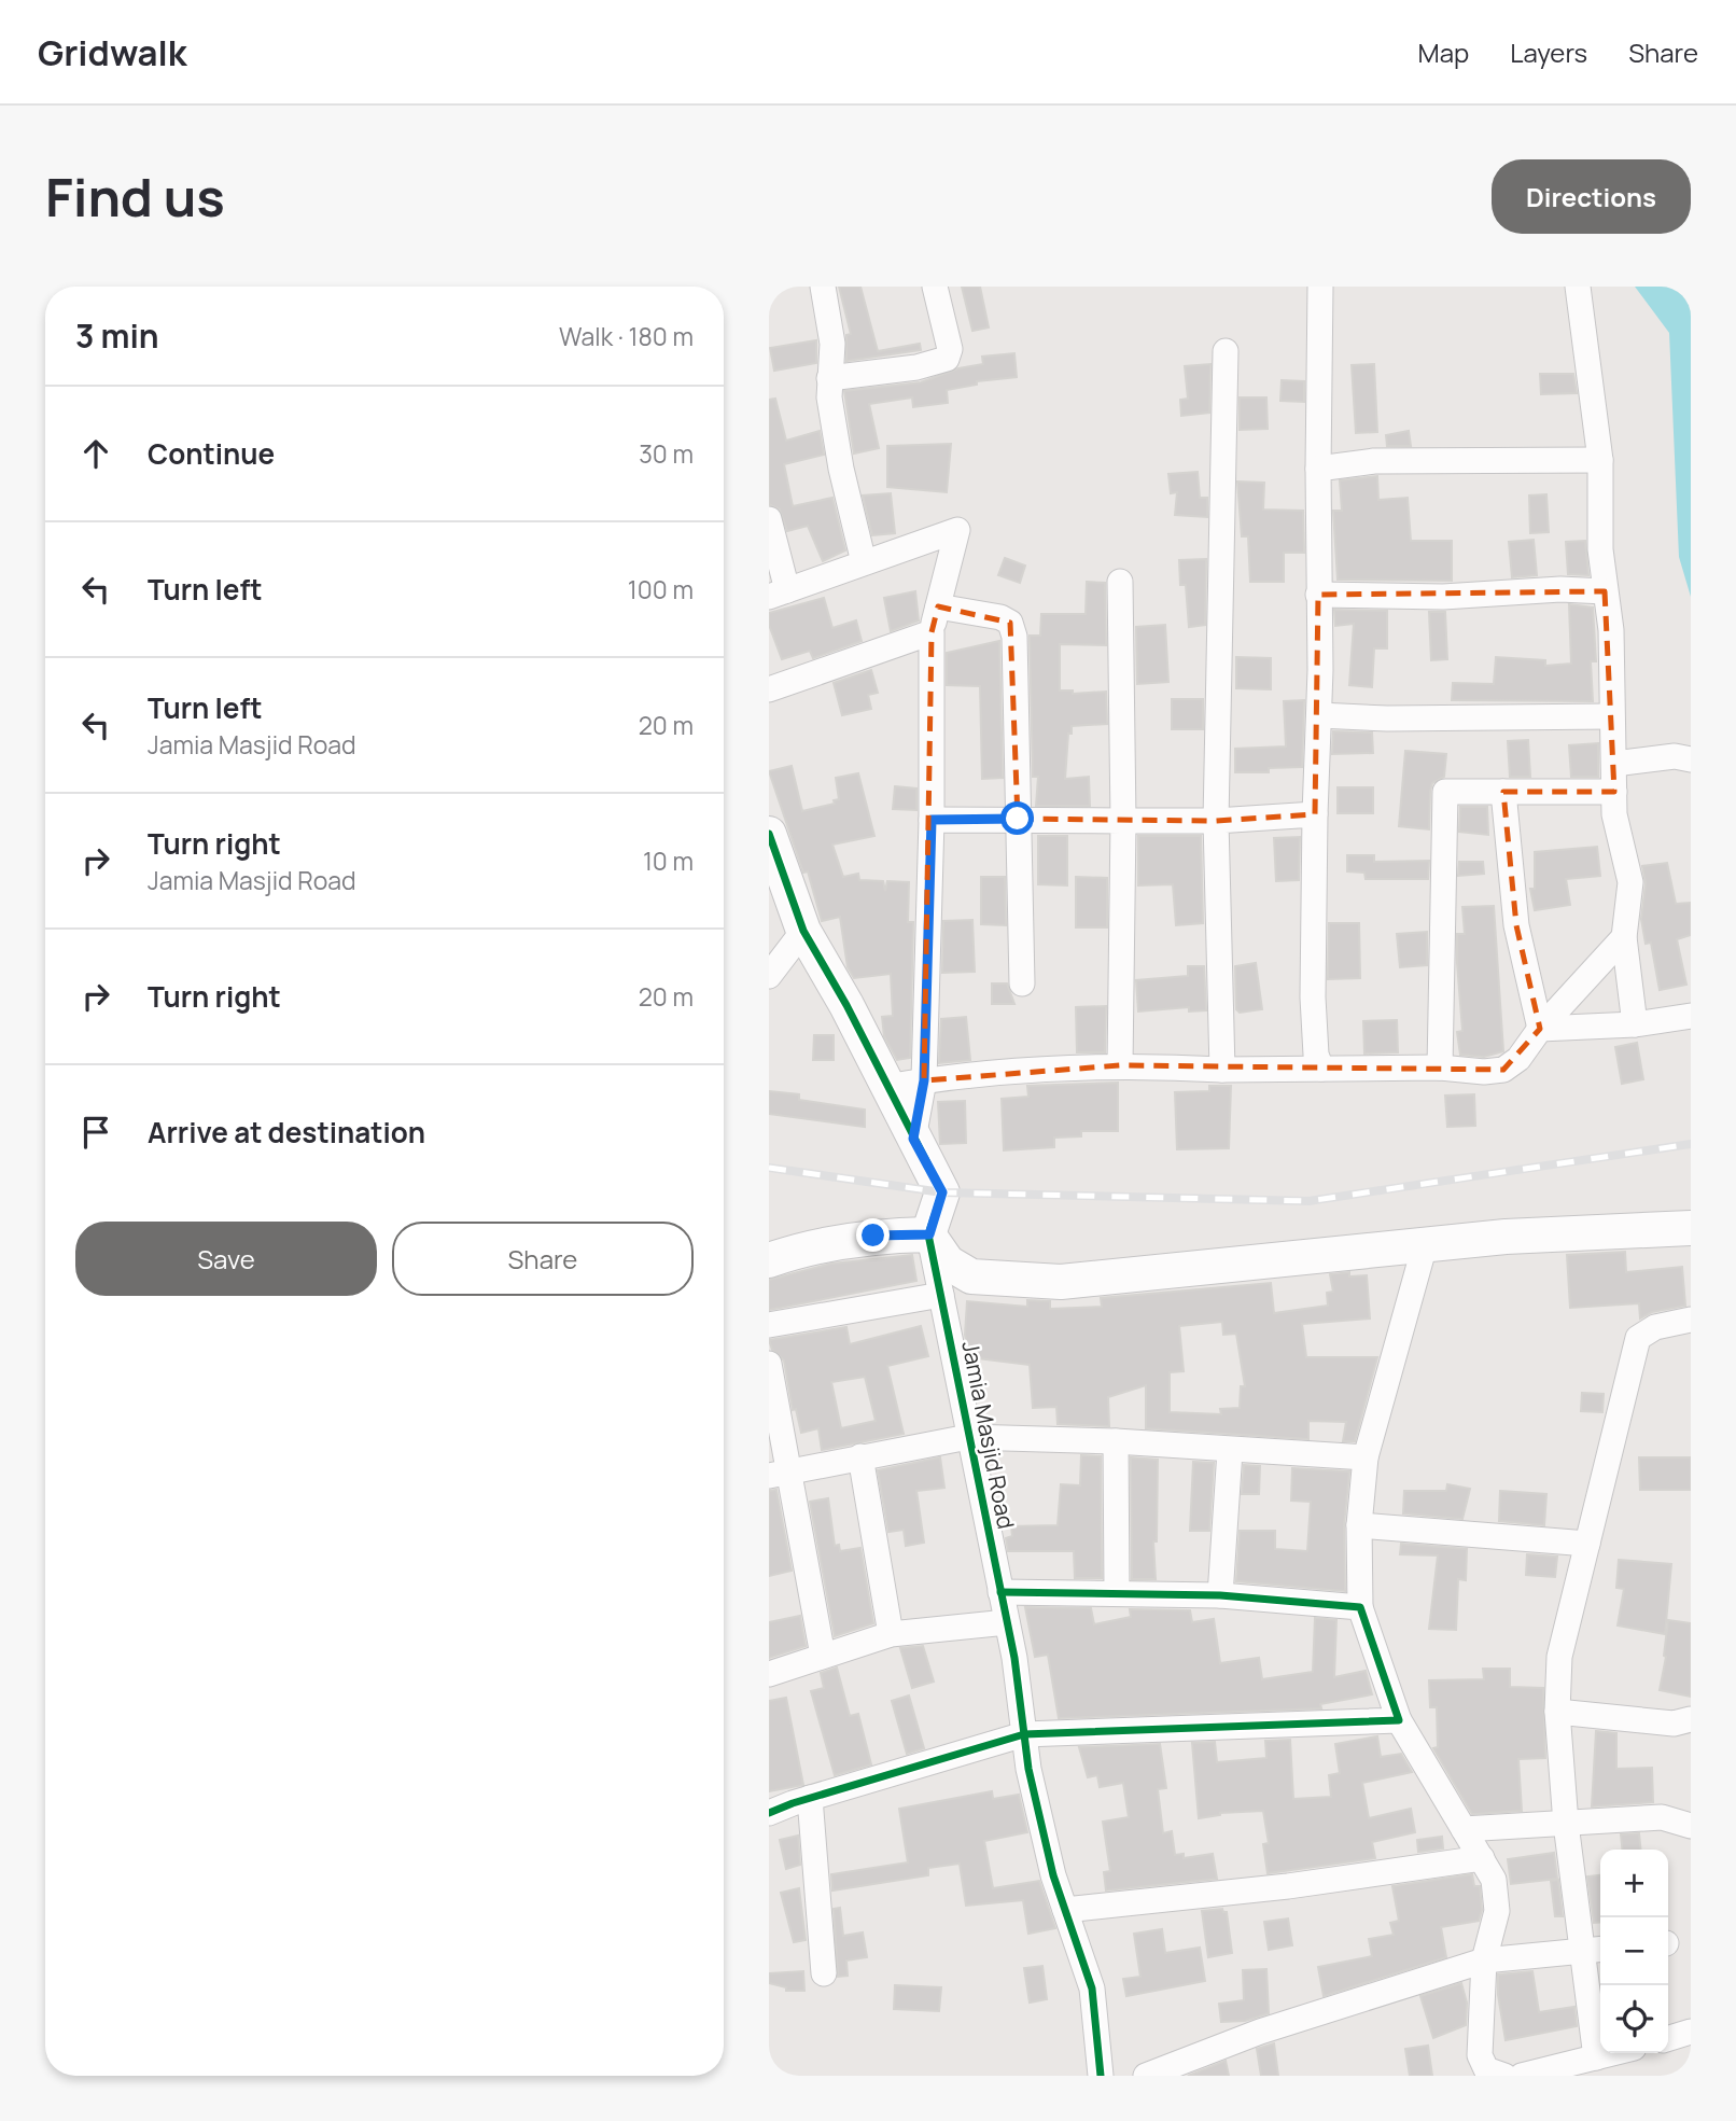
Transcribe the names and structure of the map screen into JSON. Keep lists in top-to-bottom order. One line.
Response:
{"streets":{"street":["Jamia Masjid Road"]},"page":{"header":"Gridwalk","nav":["Map","Layers","Share"],"buttons":["Directions",["Save","Share"]],"title":"Find us","heading":["3 min","Walk · 180 m"],"list":[["Continue","30 m"],["Turn left","100 m"],["Turn left","Jamia Masjid Road","20 m"],["Turn right","Jamia Masjid Road","10 m"],["Turn right","20 m"],"Arrive at destination"],"map_buttons":["+","−"]}}
